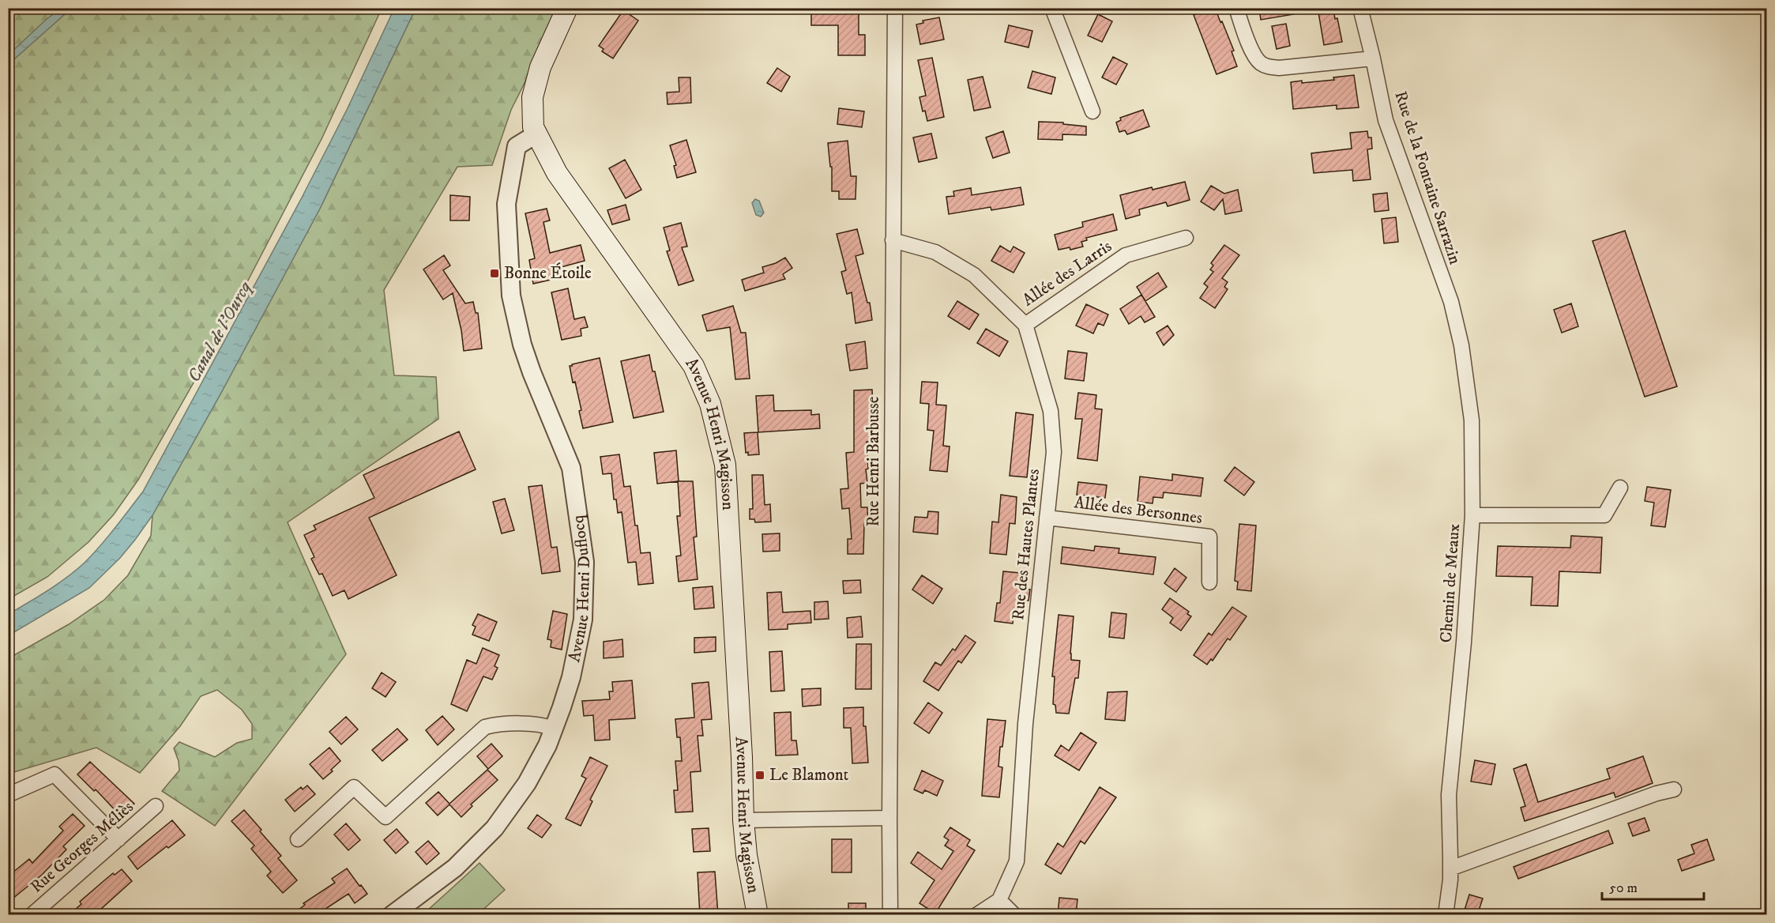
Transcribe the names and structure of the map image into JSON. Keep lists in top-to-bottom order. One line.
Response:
{"streets":{"main road":["Avenue Henri Magisson"],"street":["Rue de la Fontaine Sarrazin","Allée des Larris","Rue Henri Barbusse","Allée des Bersonnes","Rue des Hautes Plantes","Chemin de Meaux","Avenue Henri Duflocq","Rue Georges Méliès"]},"crossings":[["Rue de la Fontaine Sarrazin","Chemin de Meaux"],["Allée des Larris","Rue des Hautes Plantes"],["Avenue Henri Magisson","Avenue Henri Duflocq"],["Rue Henri Barbusse","Rue des Hautes Plantes"],["Allée des Bersonnes","Rue des Hautes Plantes"]],"water":["Canal de l'Ourcq"],"places":{"transit":["Bonne Étoile","Le Blamont"]},"scale_bar":"50 m"}
